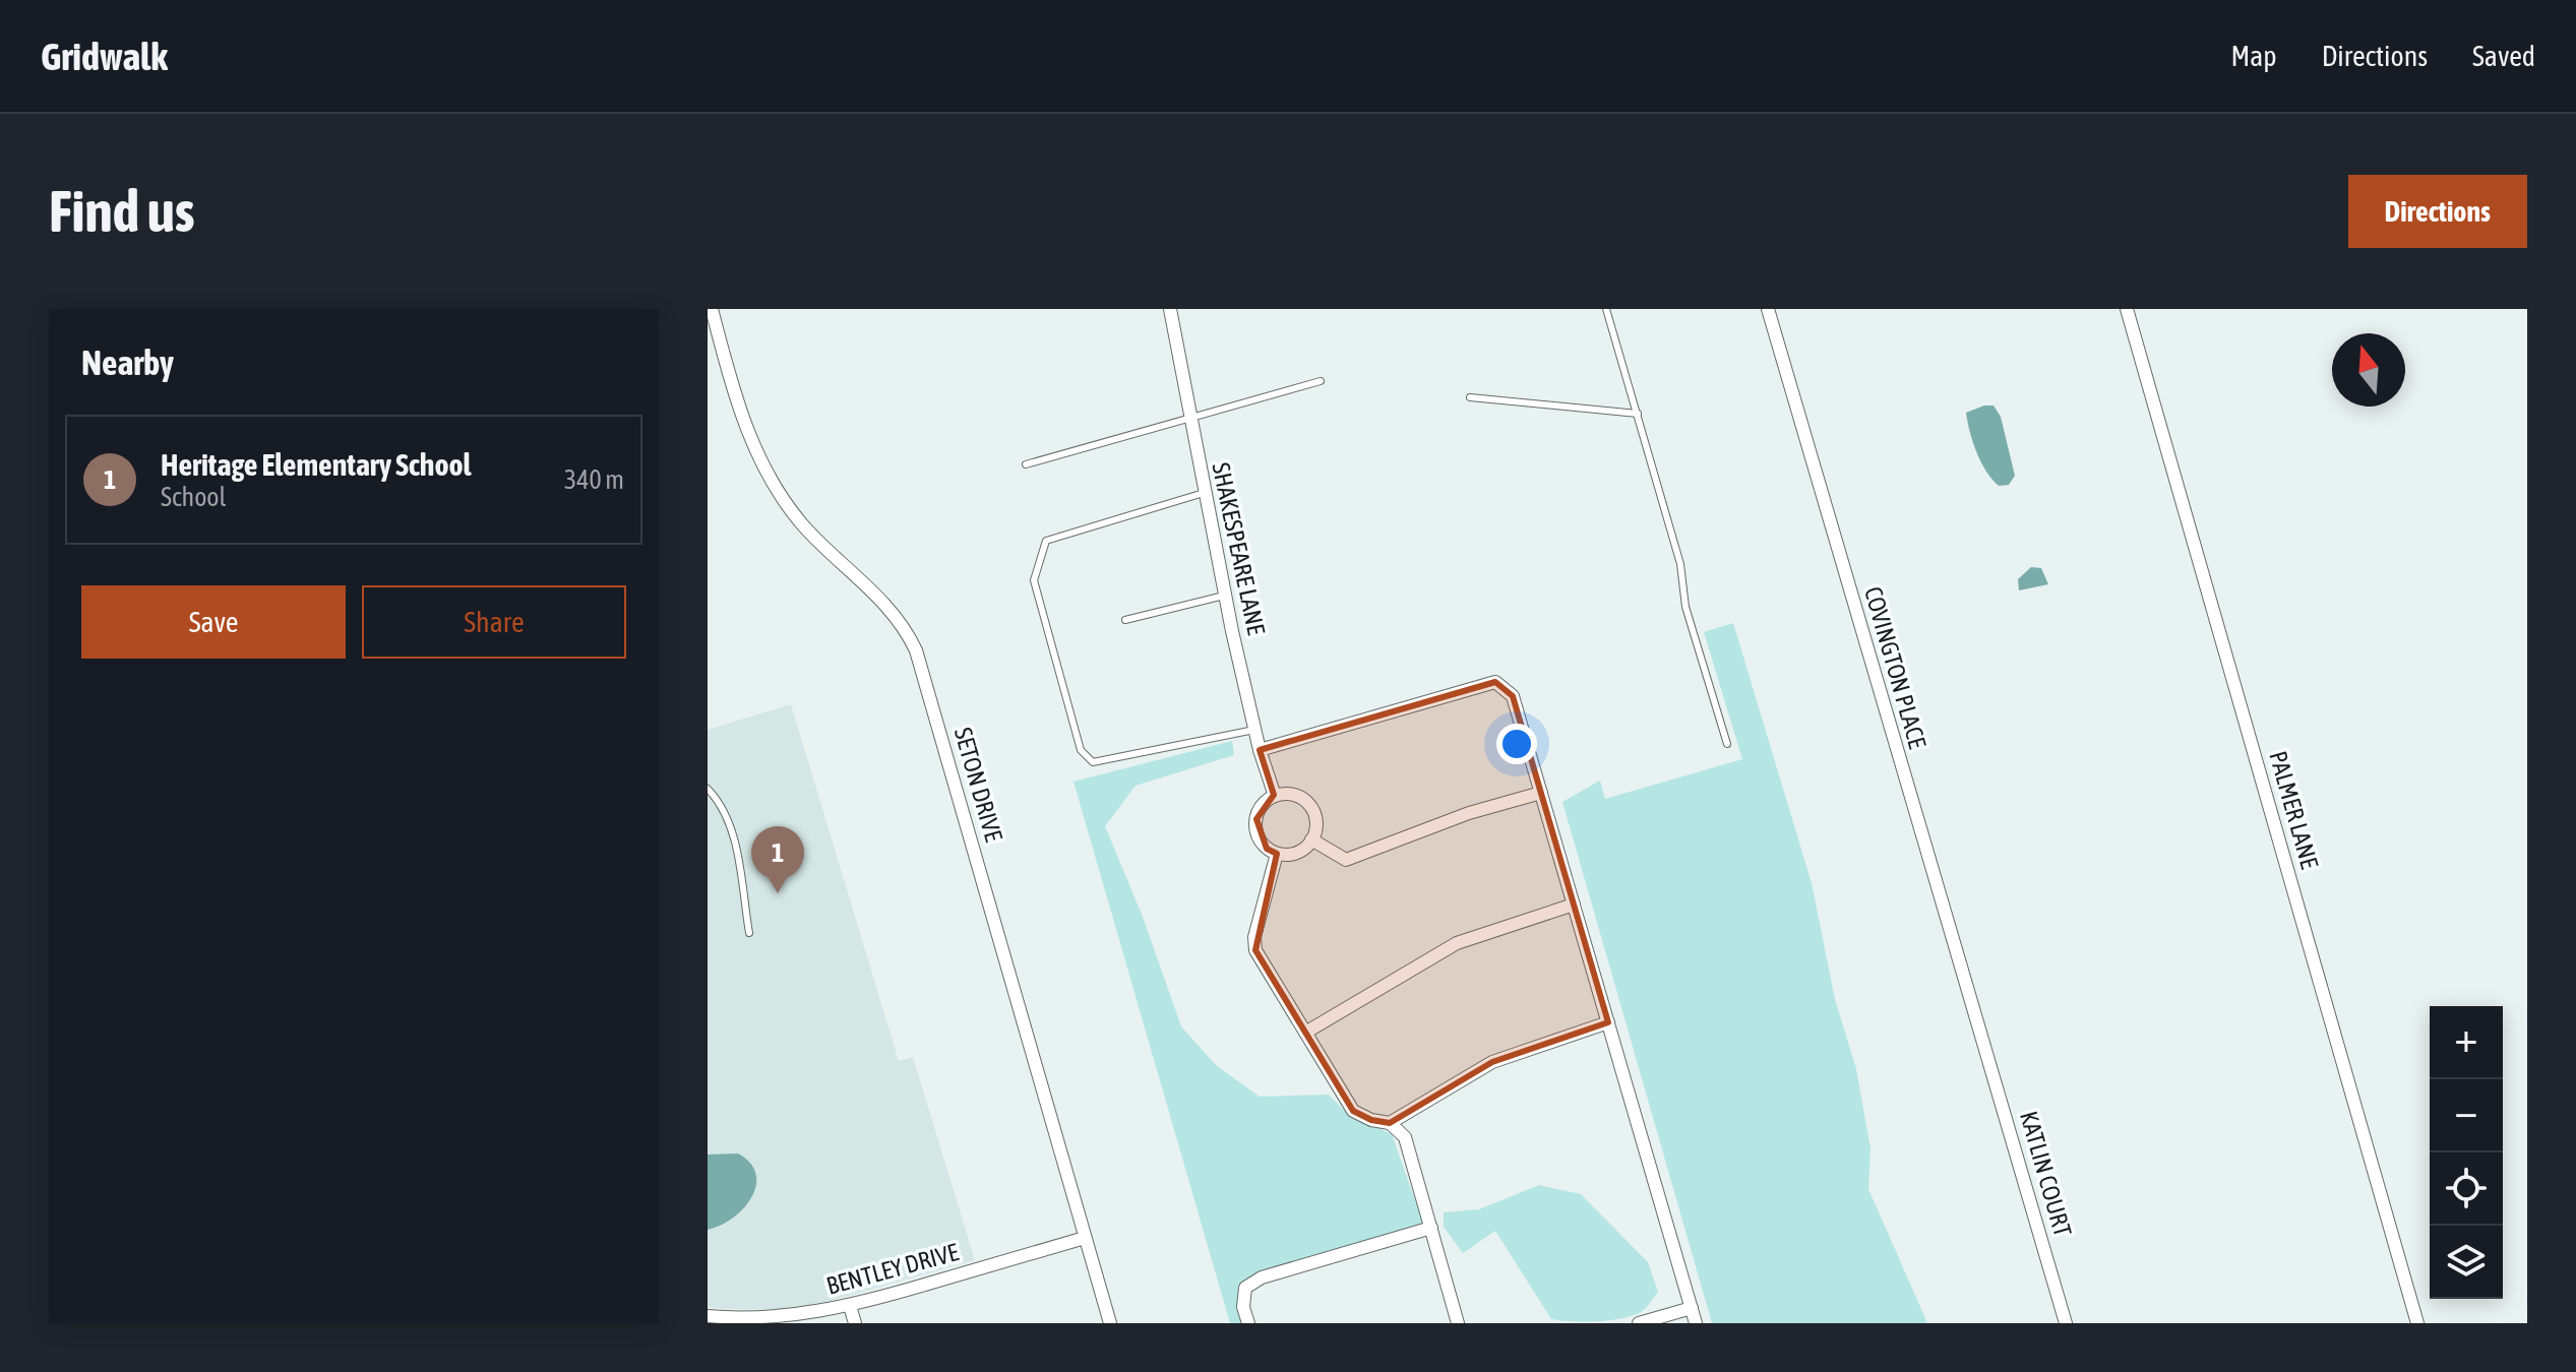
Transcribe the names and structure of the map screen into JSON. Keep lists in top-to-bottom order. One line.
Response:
{"streets":{"street":["SHAKESPEARE LANE","COVINGTON PLACE","SETON DRIVE","PALMER LANE","KATLIN COURT","BENTLEY DRIVE"]},"crossings":[["COVINGTON PLACE","KATLIN COURT"],["SETON DRIVE","BENTLEY DRIVE"]],"north":"top","page":{"header":"Gridwalk","nav":["Map","Directions","Saved"],"buttons":["Directions",["Save","Share"]],"title":"Find us","heading":"Nearby","list":[{"mark":"1","name":"Heritage Elementary School","note":"School","value":"340 m"}],"pins":"1","map_buttons":["+","−"]}}
